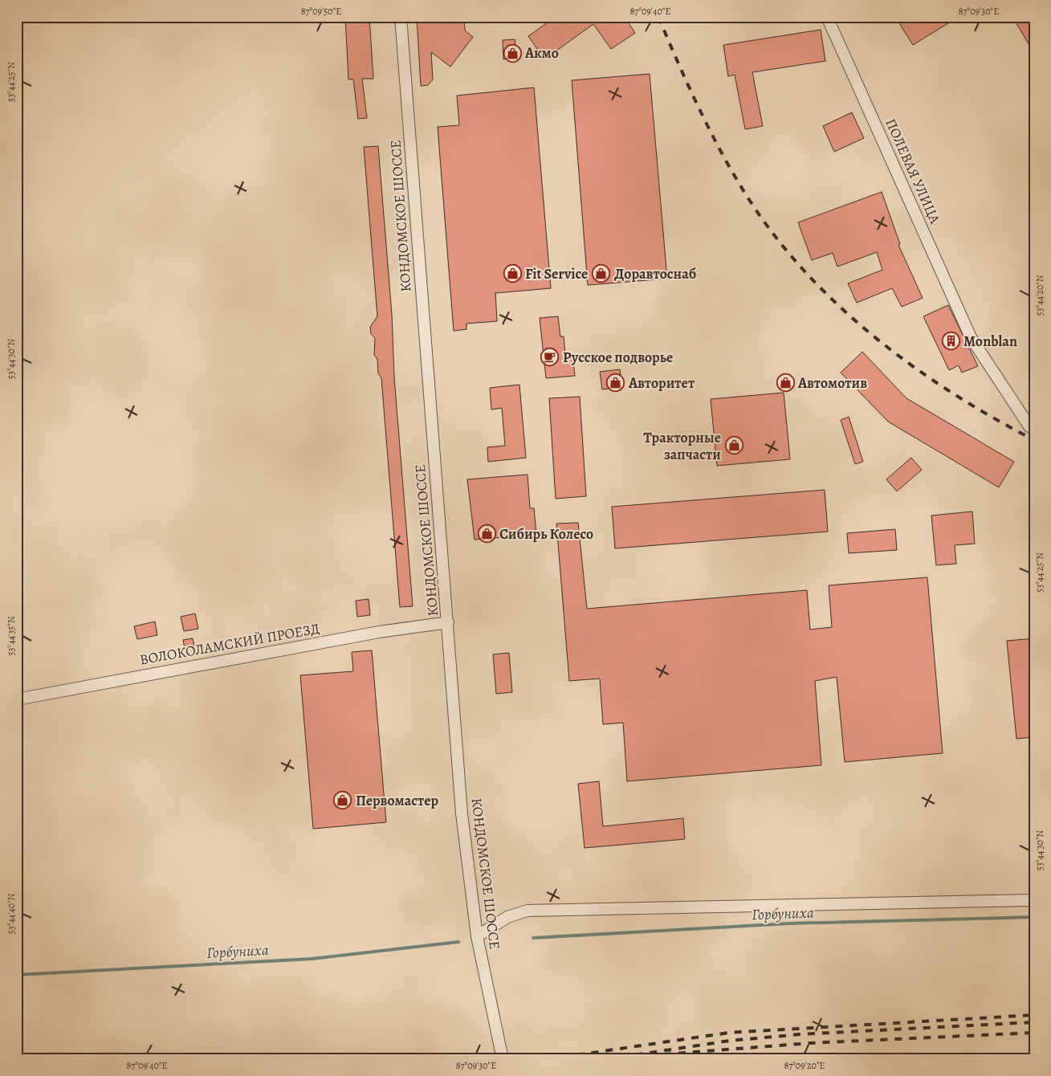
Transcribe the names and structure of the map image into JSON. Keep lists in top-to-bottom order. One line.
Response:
{"streets":{"street":["ПОЛЕВАЯ УЛИЦА","КОНДОМСКОЕ ШОССЕ","ВОЛОКОЛАМСКИЙ ПРОЕЗД"]},"crossings":[["КОНДОМСКОЕ ШОССЕ","ВОЛОКОЛАМСКИЙ ПРОЕЗД"]],"water":["Горбуниха"],"places":{"shop":["Акмо","Fit Service","Доравтоснаб","Авторитет","Автомотив","Тракторные запчасти","Сибирь Колесо","Первомастер"],"building":["Monblan"],"cafe":["Русское подворье"]},"coordinates":["87°09'50\"E","87°09'40\"E","87°09'30\"E","53°44'25\"N","53°44'20\"N","53°44'30\"N","53°44'35\"N","53°44'40\"N","87°09'20\"E"]}
